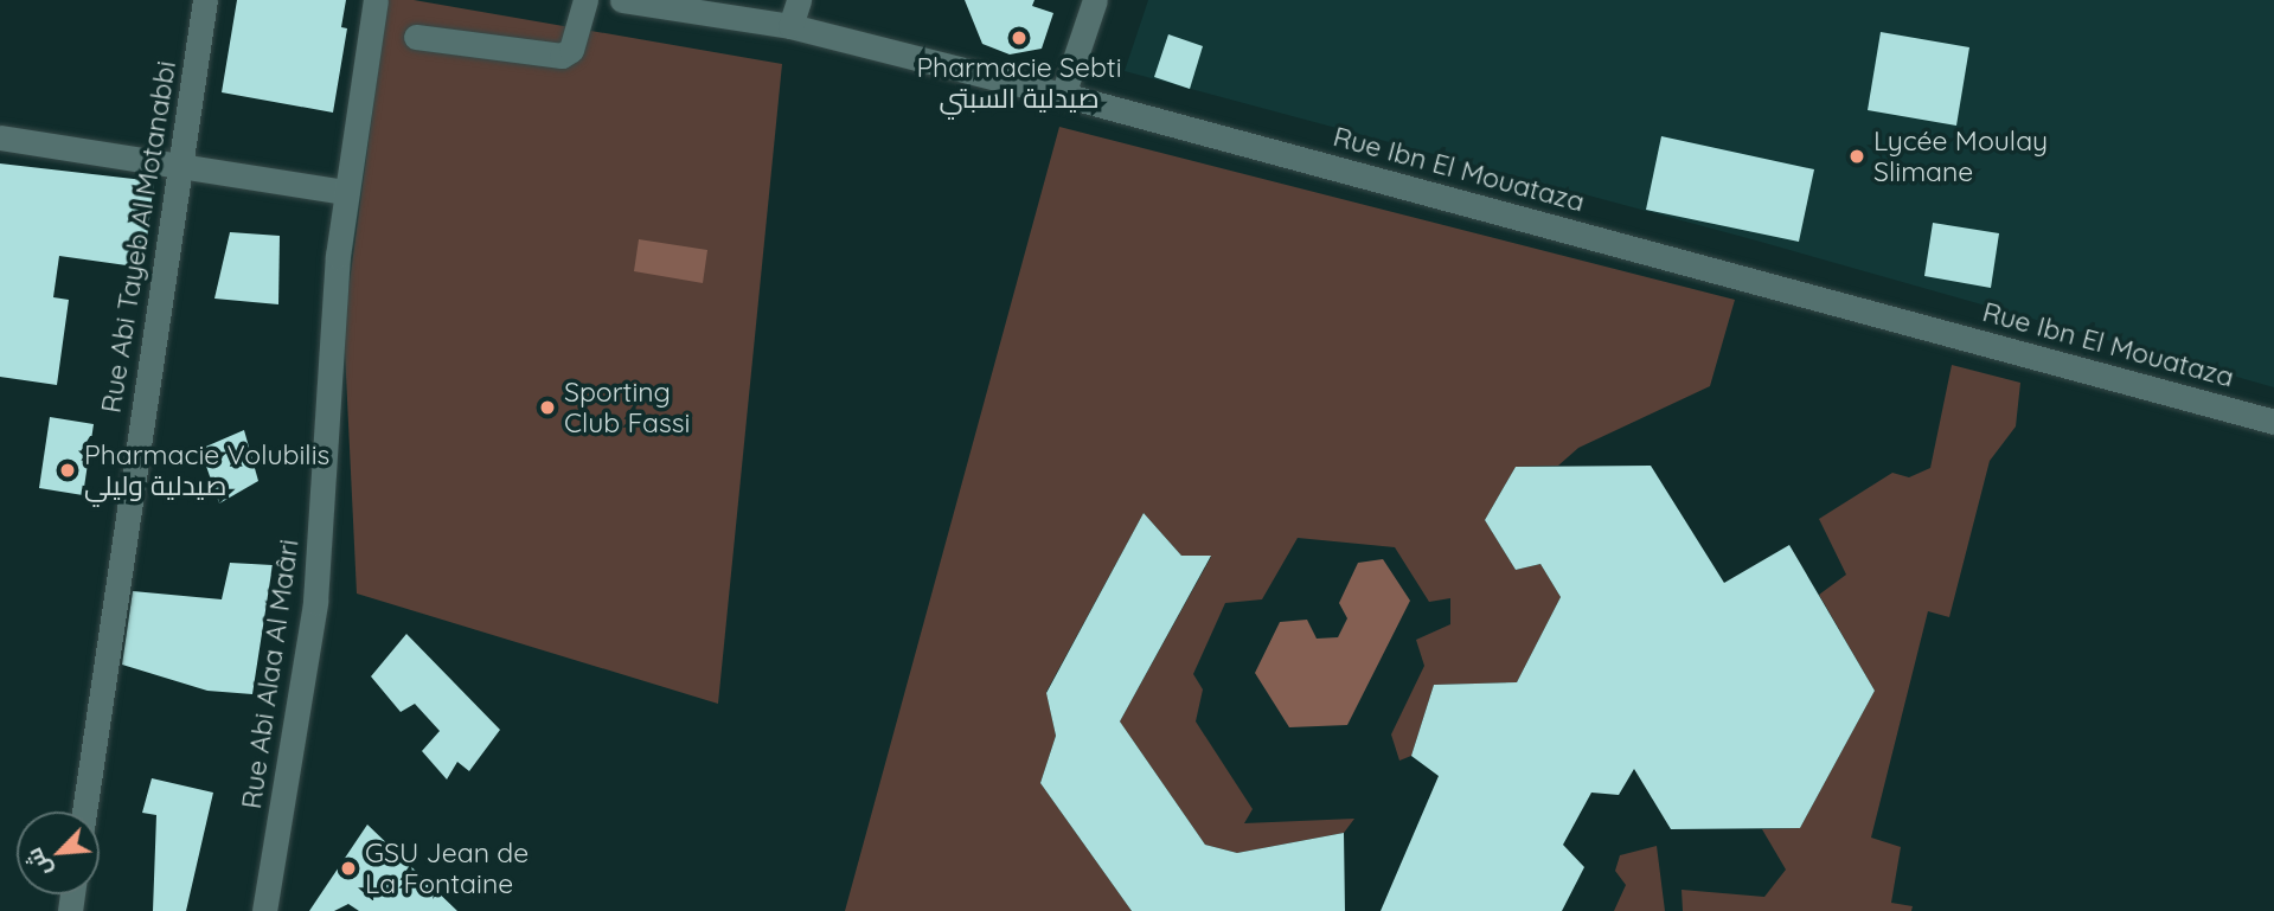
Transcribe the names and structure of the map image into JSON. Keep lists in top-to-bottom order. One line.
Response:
{"streets":{"street":["Rue Ibn El Mouataza","Rue Abi Tayeb Al Motanabbi","Rue Abi Alaa Al Maâri"]},"places":["Pharmacie Sebti صيدلية السبتي","Lycée Moulay Slimane","Sporting Club Fassi","Pharmacie Volubilis صيدلية وليلي","GSU Jean de La Fontaine"],"north":"bottom left"}
